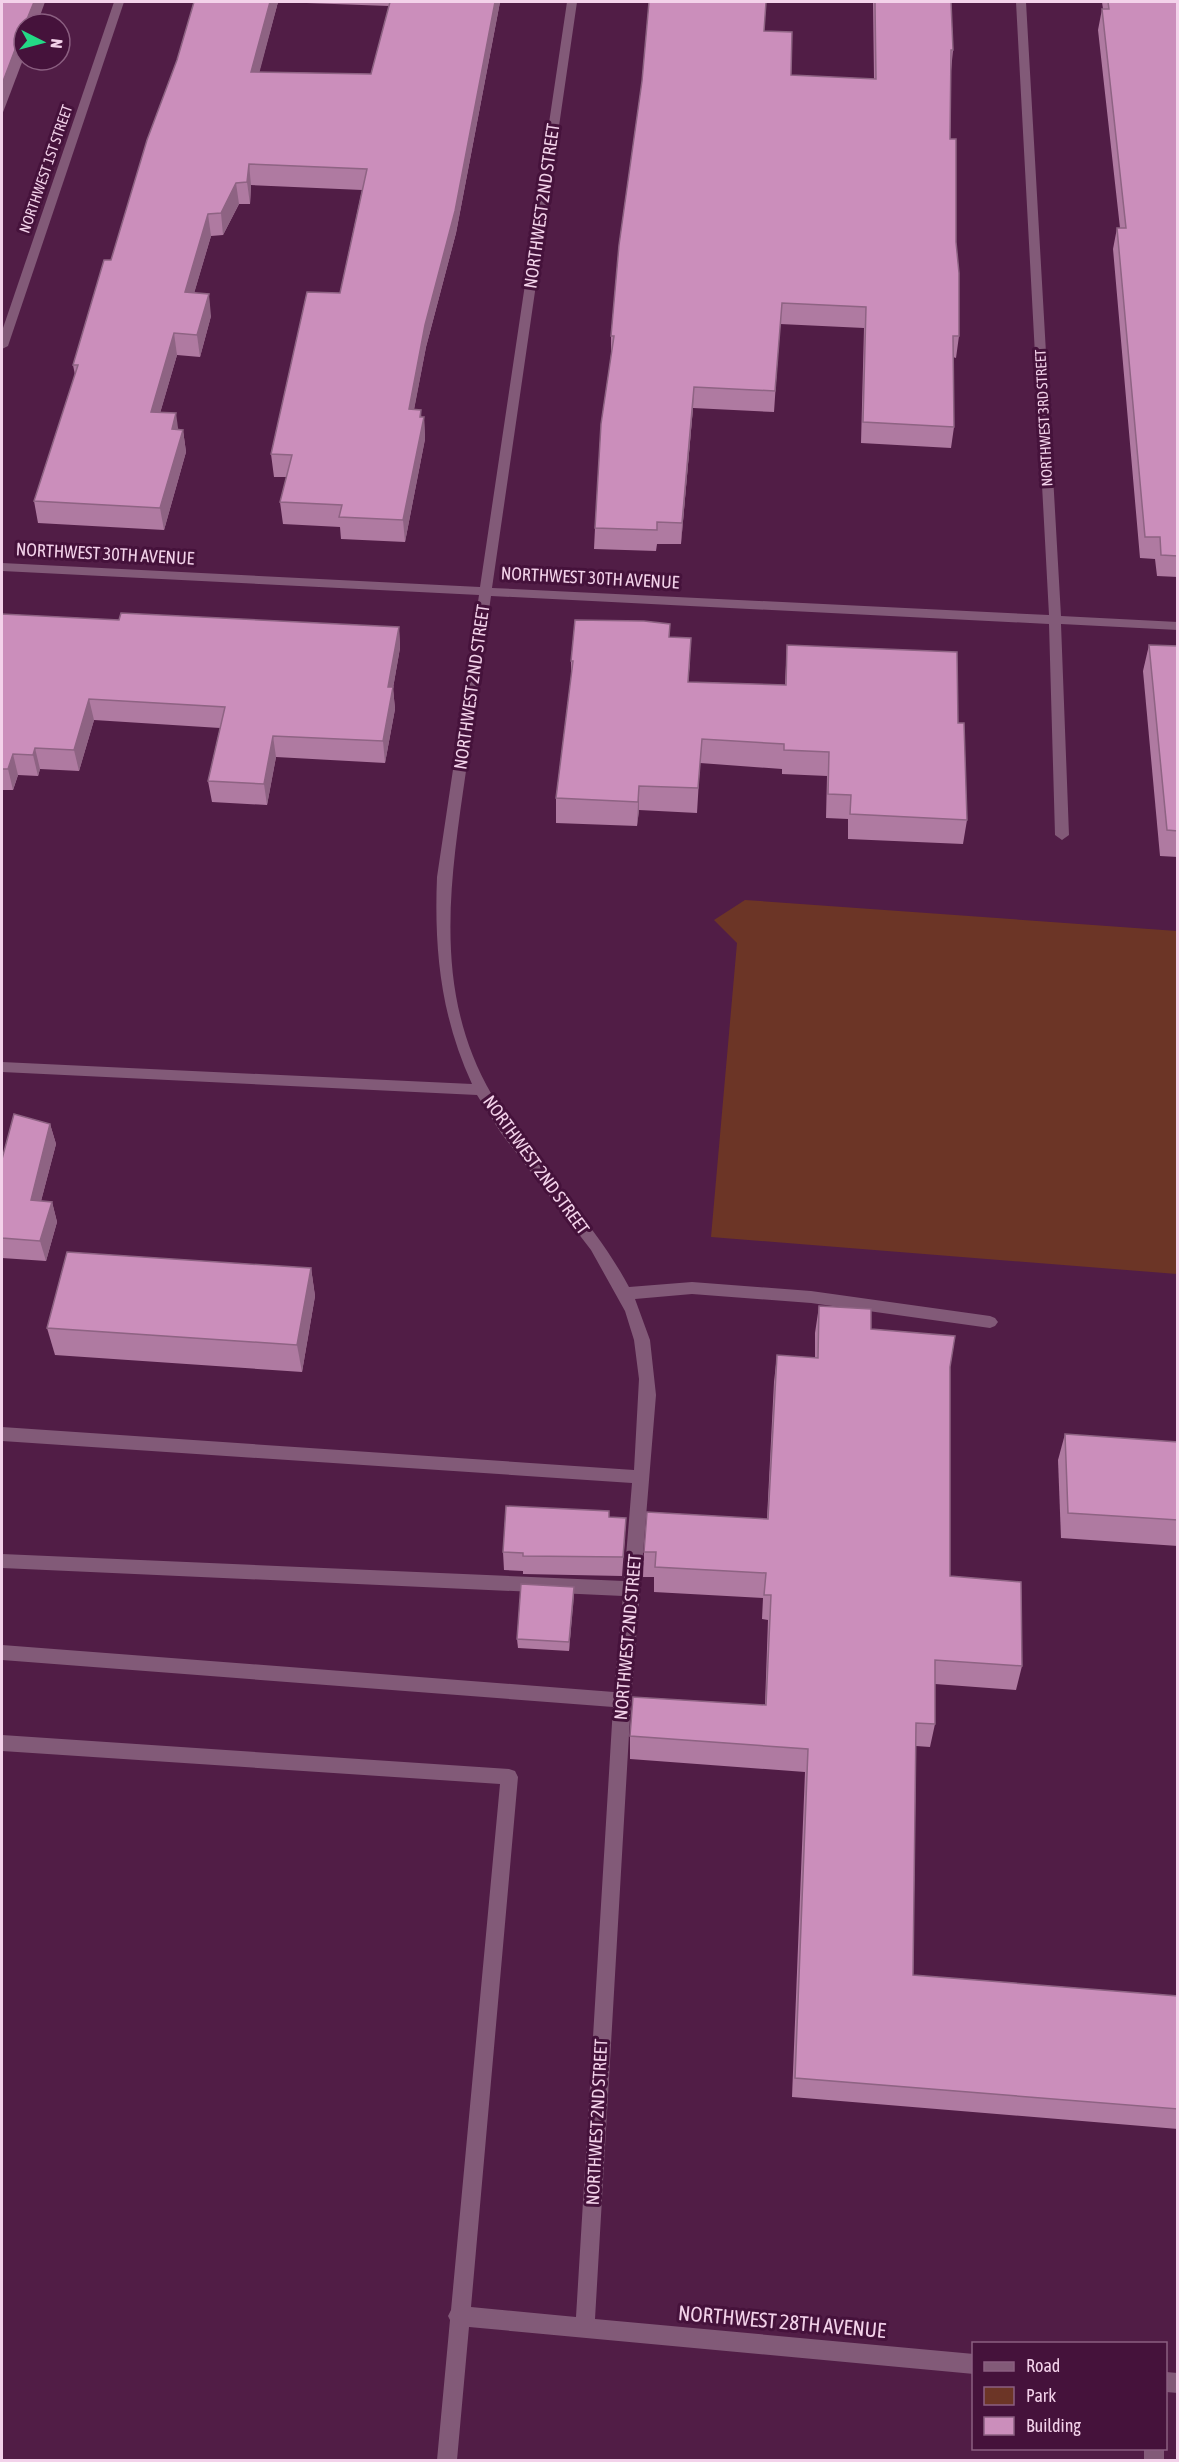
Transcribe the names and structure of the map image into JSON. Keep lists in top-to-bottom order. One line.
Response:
{"streets":{"street":["NORTHWEST 1ST STREET","NORTHWEST 2ND STREET","NORTHWEST 3RD STREET","NORTHWEST 30TH AVENUE","NORTHWEST 28TH AVENUE"]},"crossings":[["NORTHWEST 2ND STREET","NORTHWEST 30TH AVENUE"],["NORTHWEST 2ND STREET","NORTHWEST 28TH AVENUE"],["NORTHWEST 3RD STREET","NORTHWEST 30TH AVENUE"]],"legend":["Road","Park","Building"],"north":"right"}
